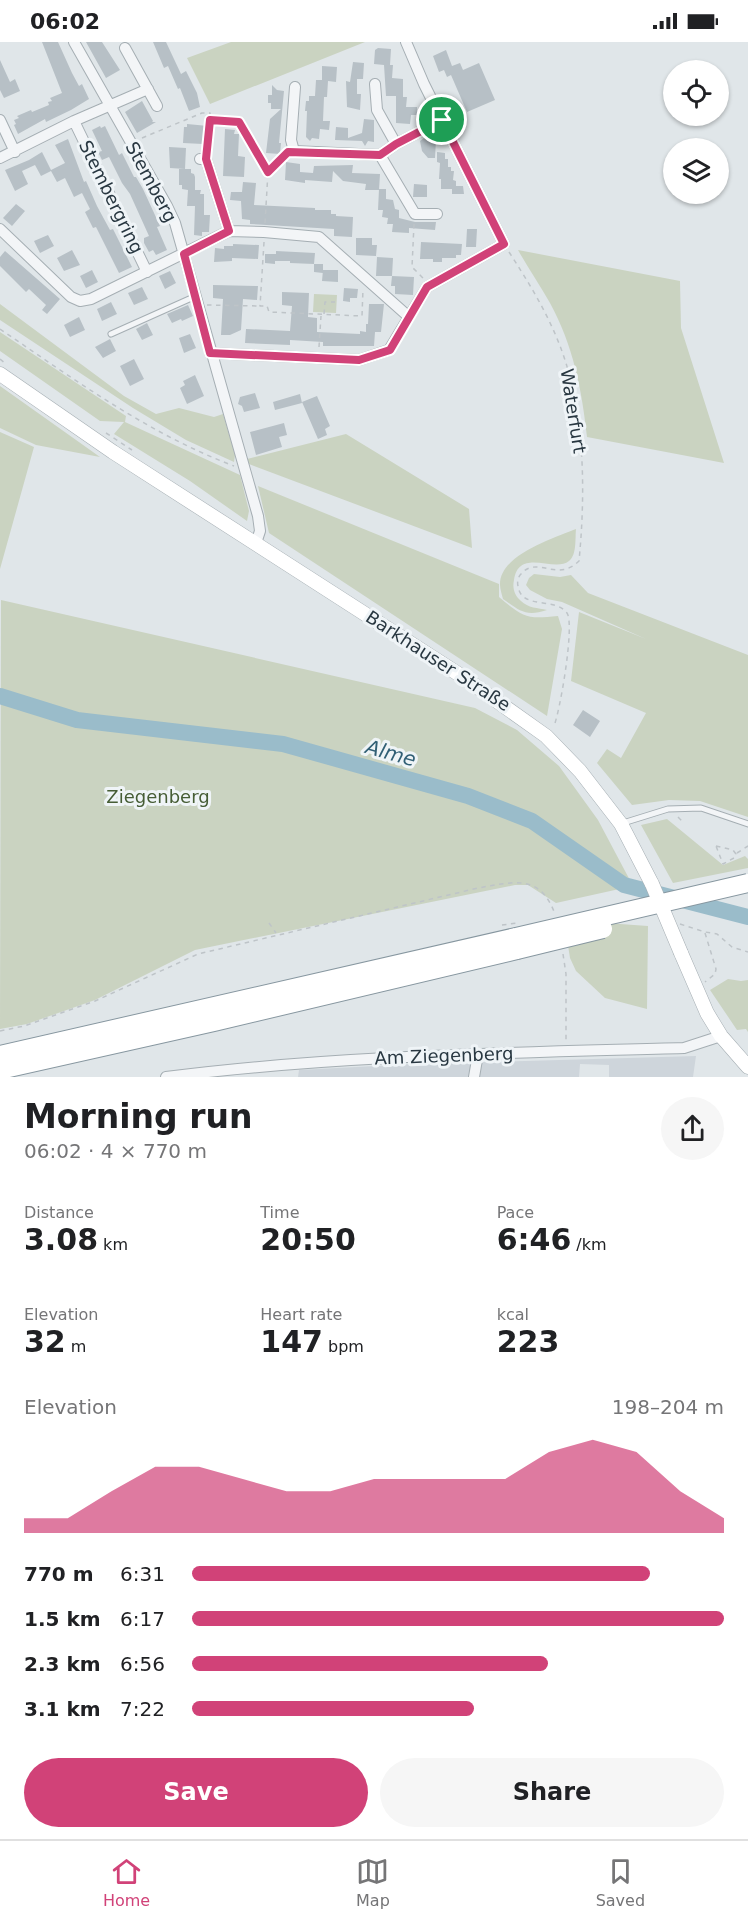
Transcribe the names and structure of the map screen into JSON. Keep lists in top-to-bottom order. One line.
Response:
{"streets":{"street":["Stemberg","Stembergring","Barkhauser Straße","Am Ziegenberg"],"path":["Waterfurt"]},"crossings":[["Stemberg","Stembergring"],["Stemberg","Barkhauser Straße"],["Barkhauser Straße","Am Ziegenberg"]],"water":["Alme"],"parks":["Ziegenberg"],"page":{"status":"06:02","heading":["Morning run","06:02 · 4 × 770 m"],"stats":[["Distance","3.08 km"],["Time","20:50"],["Pace","6:46 /km"],["Elevation","32 m"],["Heart rate","147 bpm"],["kcal","223"]],"chart":["Elevation","198–204 m"],"list":[{"name":"770 m","note":"6:31"},{"name":"1.5 km","note":"6:17"},{"name":"2.3 km","note":"6:56"},{"name":"3.1 km","note":"7:22"}],"buttons":["Save","Share"],"tabs":["Home","Map","Saved"]}}
